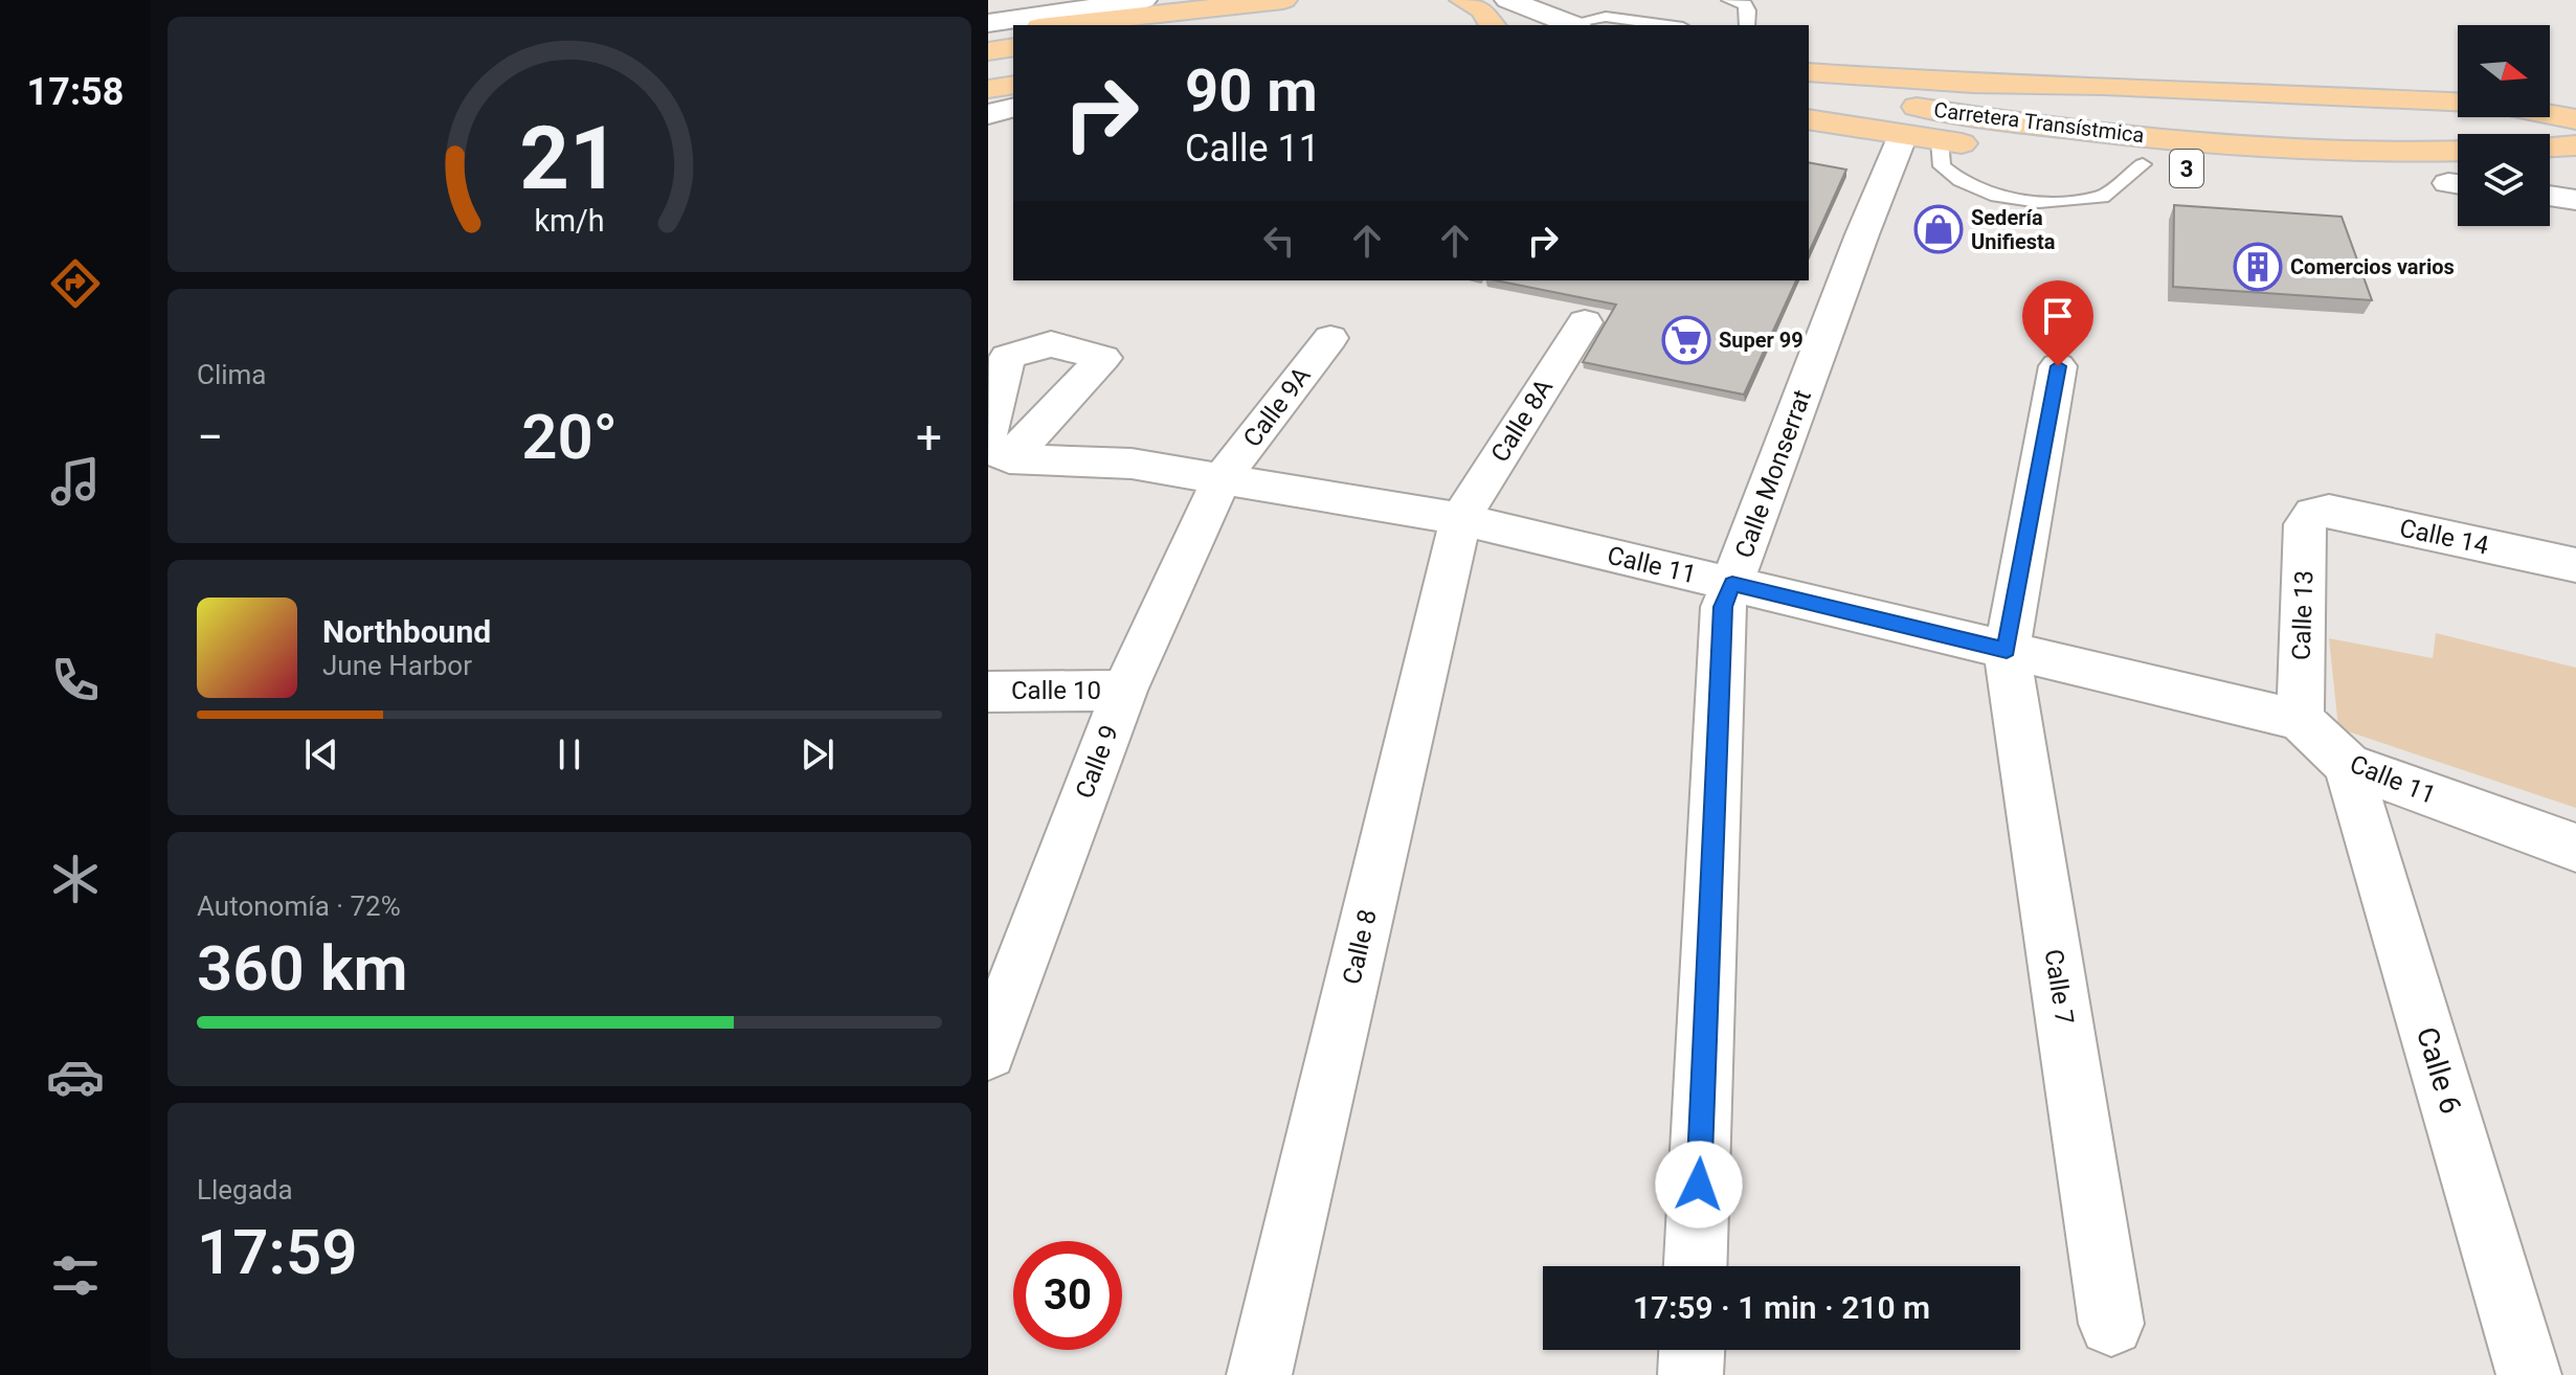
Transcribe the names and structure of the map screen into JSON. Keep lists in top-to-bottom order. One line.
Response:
{"streets":{"main road":["Carretera Transístmica","3"],"street":["Calle 9A","Calle 8A","Calle Monserrat","Calle 14","Calle 11","Calle 13","Calle 10","Calle 9","Calle 8","Calle 7","Calle 6"]},"crossings":[["Carretera Transístmica","Calle Monserrat"],["Calle 9A","Calle 11"],["Calle 9A","Calle 9"],["Calle 8A","Calle 11"],["Calle 8A","Calle 8"],["Calle Monserrat","Calle 11"],["Calle 14","Calle 13"],["Calle 11","Calle 13"],["Calle 11","Calle 9"],["Calle 11","Calle 8"],["Calle 11","Calle 7"],["Calle 11","Calle 6"],["Calle 10","Calle 9"]],"places":{"shop":["Sedería Unifiesta"],"building":["Comercios varios"],"supermarket":["Super 99"]},"north":"right","page":{"tabs":"17:58","turn":["90 m","Calle 11"],"tile":["Clima",["Autonomía · 72%","360 km"],["Llegada","17:59"]],"heat":["−","20°","+"],"song":["Northbound","June Harbor"],"limit":"30","trip":"17:59 · 1 min · 210 m","gauge":["21","km/h"]}}
